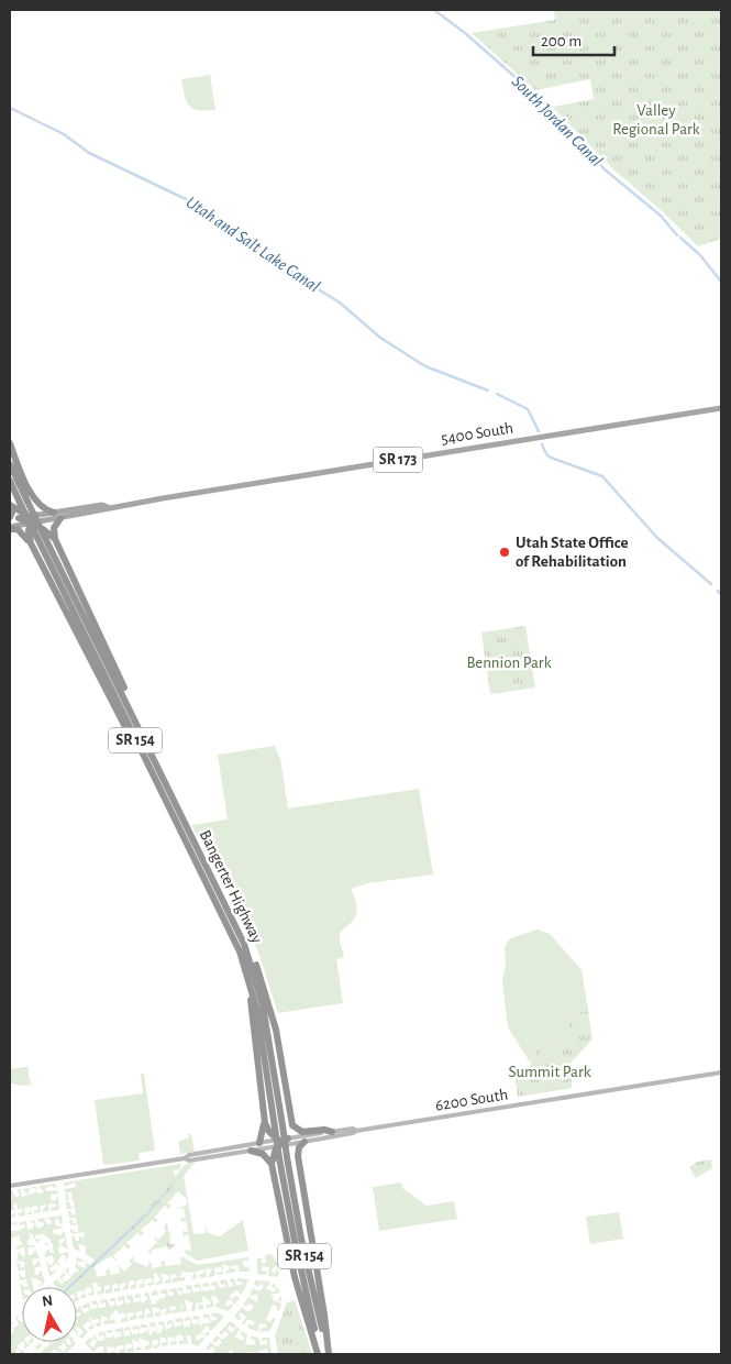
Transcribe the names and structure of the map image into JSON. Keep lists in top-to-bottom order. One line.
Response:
{"streets":{"highway":["SR 154","Bangerter Highway"],"main road":["5400 South","SR 173","6200 South"]},"water":["South Jordan Canal","Utah and Salt Lake Canal"],"parks":["Valley Regional Park","Bennion Park","Summit Park"],"places":["Utah State Office of Rehabilitation"],"scale_bar":"200 m","north":"top"}
